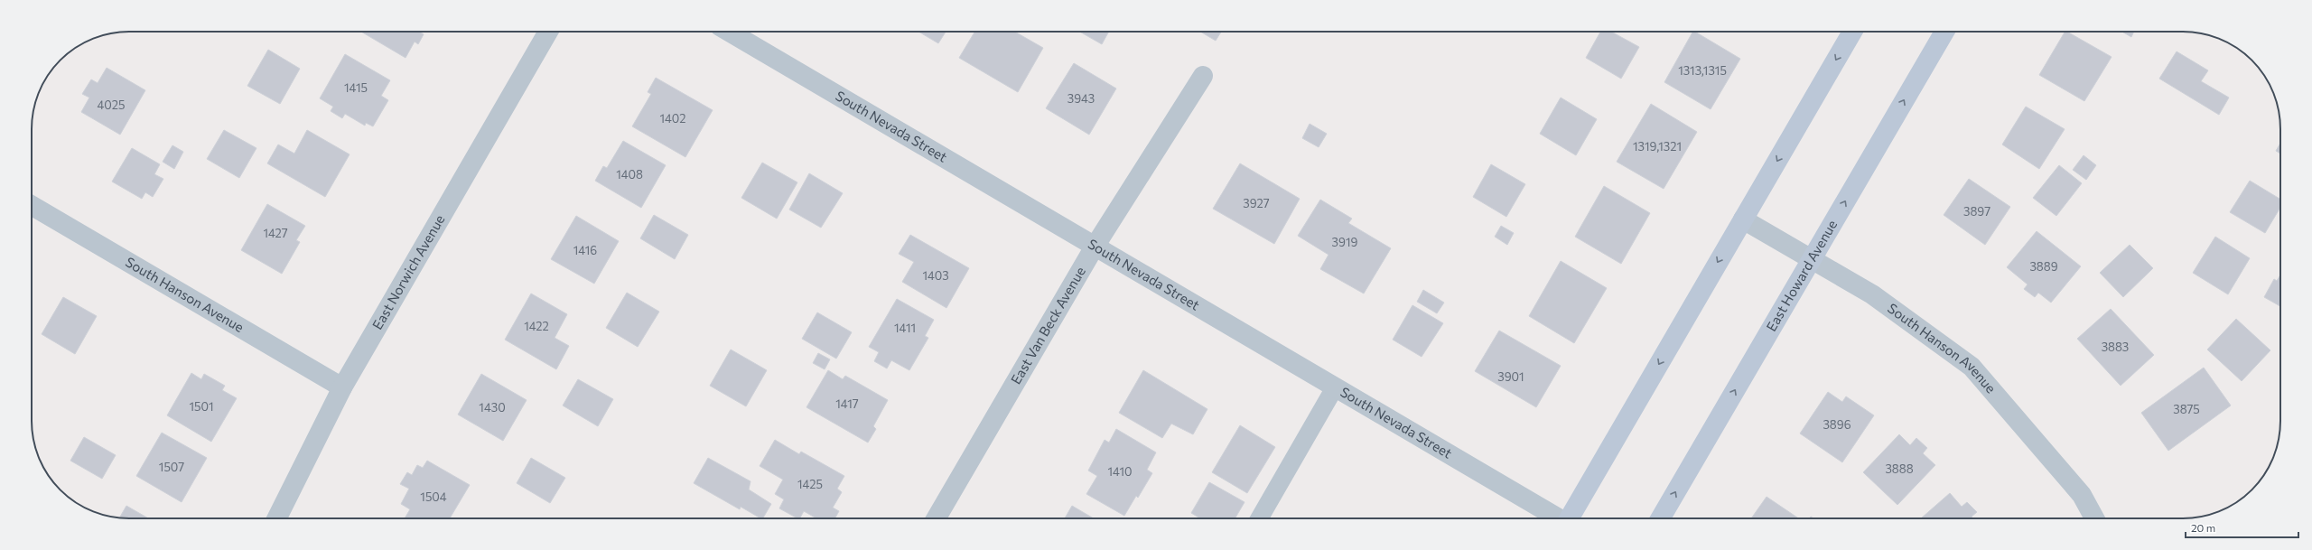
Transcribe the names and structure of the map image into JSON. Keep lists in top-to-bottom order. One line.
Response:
{"streets":{"main road":["East Howard Avenue"],"street":["South Nevada Street","East Norwich Avenue","South Hanson Avenue","East Van Beck Avenue"]},"crossings":[["South Nevada Street","East Van Beck Avenue"],["East Norwich Avenue","South Hanson Avenue"],["East Howard Avenue","South Hanson Avenue"]],"house_numbers":["1313,1315","1415","3943","4025","1402","1319,1321","1408","3927","3897","1427","3919","1416","3889","1403","1422","1411","3883","3901","1417","1501","1430","3875","3896","1507","3888","1410","1425","1504"],"scale_bar":"20 m"}
